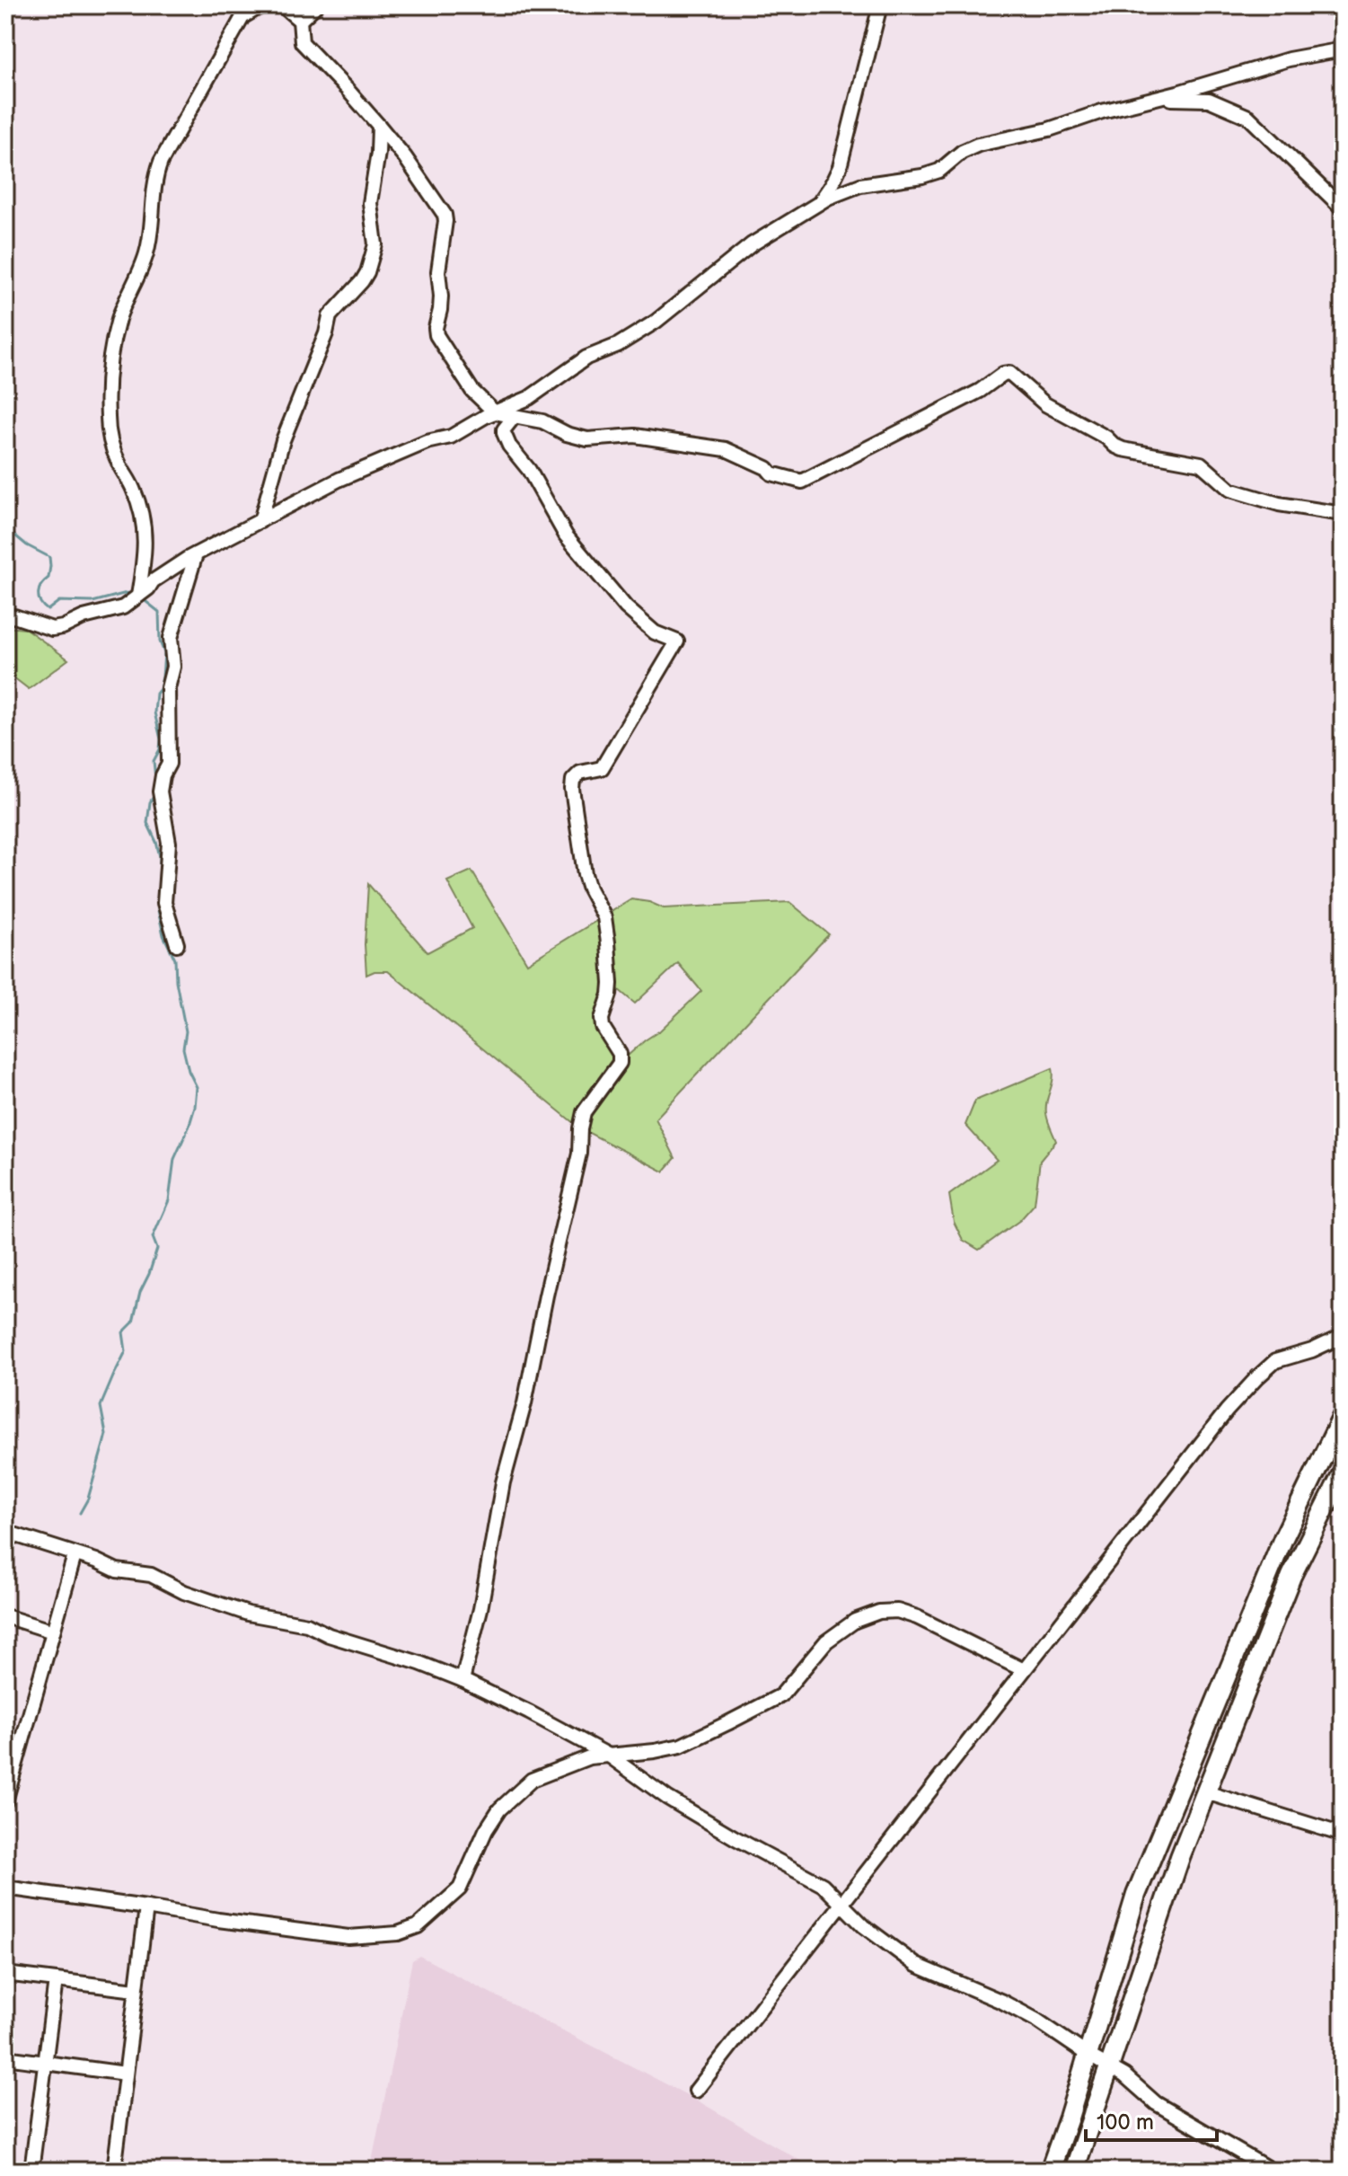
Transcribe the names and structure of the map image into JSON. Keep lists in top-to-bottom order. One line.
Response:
{"scale_bar":"100 m"}
